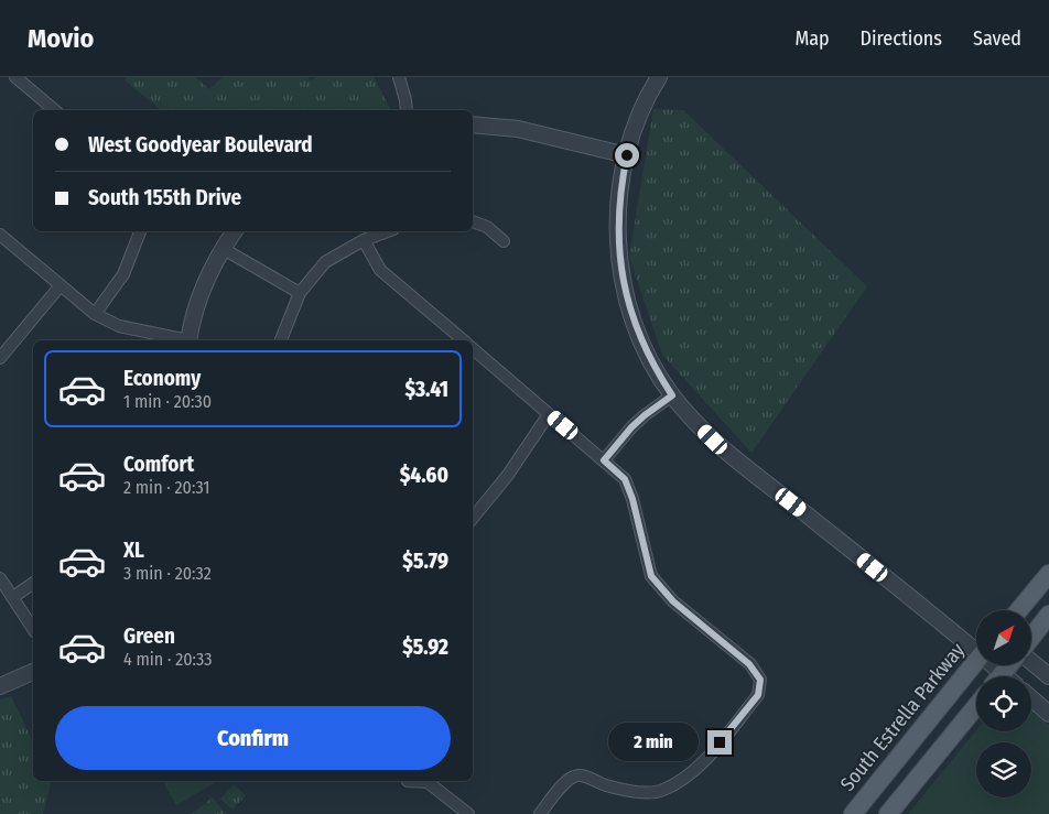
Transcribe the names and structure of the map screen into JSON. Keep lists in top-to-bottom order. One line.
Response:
{"streets":{"main road":["South Estrella Parkway"]},"north":"top right","page":{"header":"Movio","nav":["Map","Directions","Saved"],"banner":["West Goodyear Boulevard","South 155th Drive"],"list":[{"name":"Economy","note":"1 min · 20:30","value":"$3.41"},{"name":"Comfort","note":"2 min · 20:31","value":"$4.60"},{"name":"XL","note":"3 min · 20:32","value":"$5.79"},{"name":"Green","note":"4 min · 20:33","value":"$5.92"}],"buttons":"Confirm","bubble":"2 min"}}
